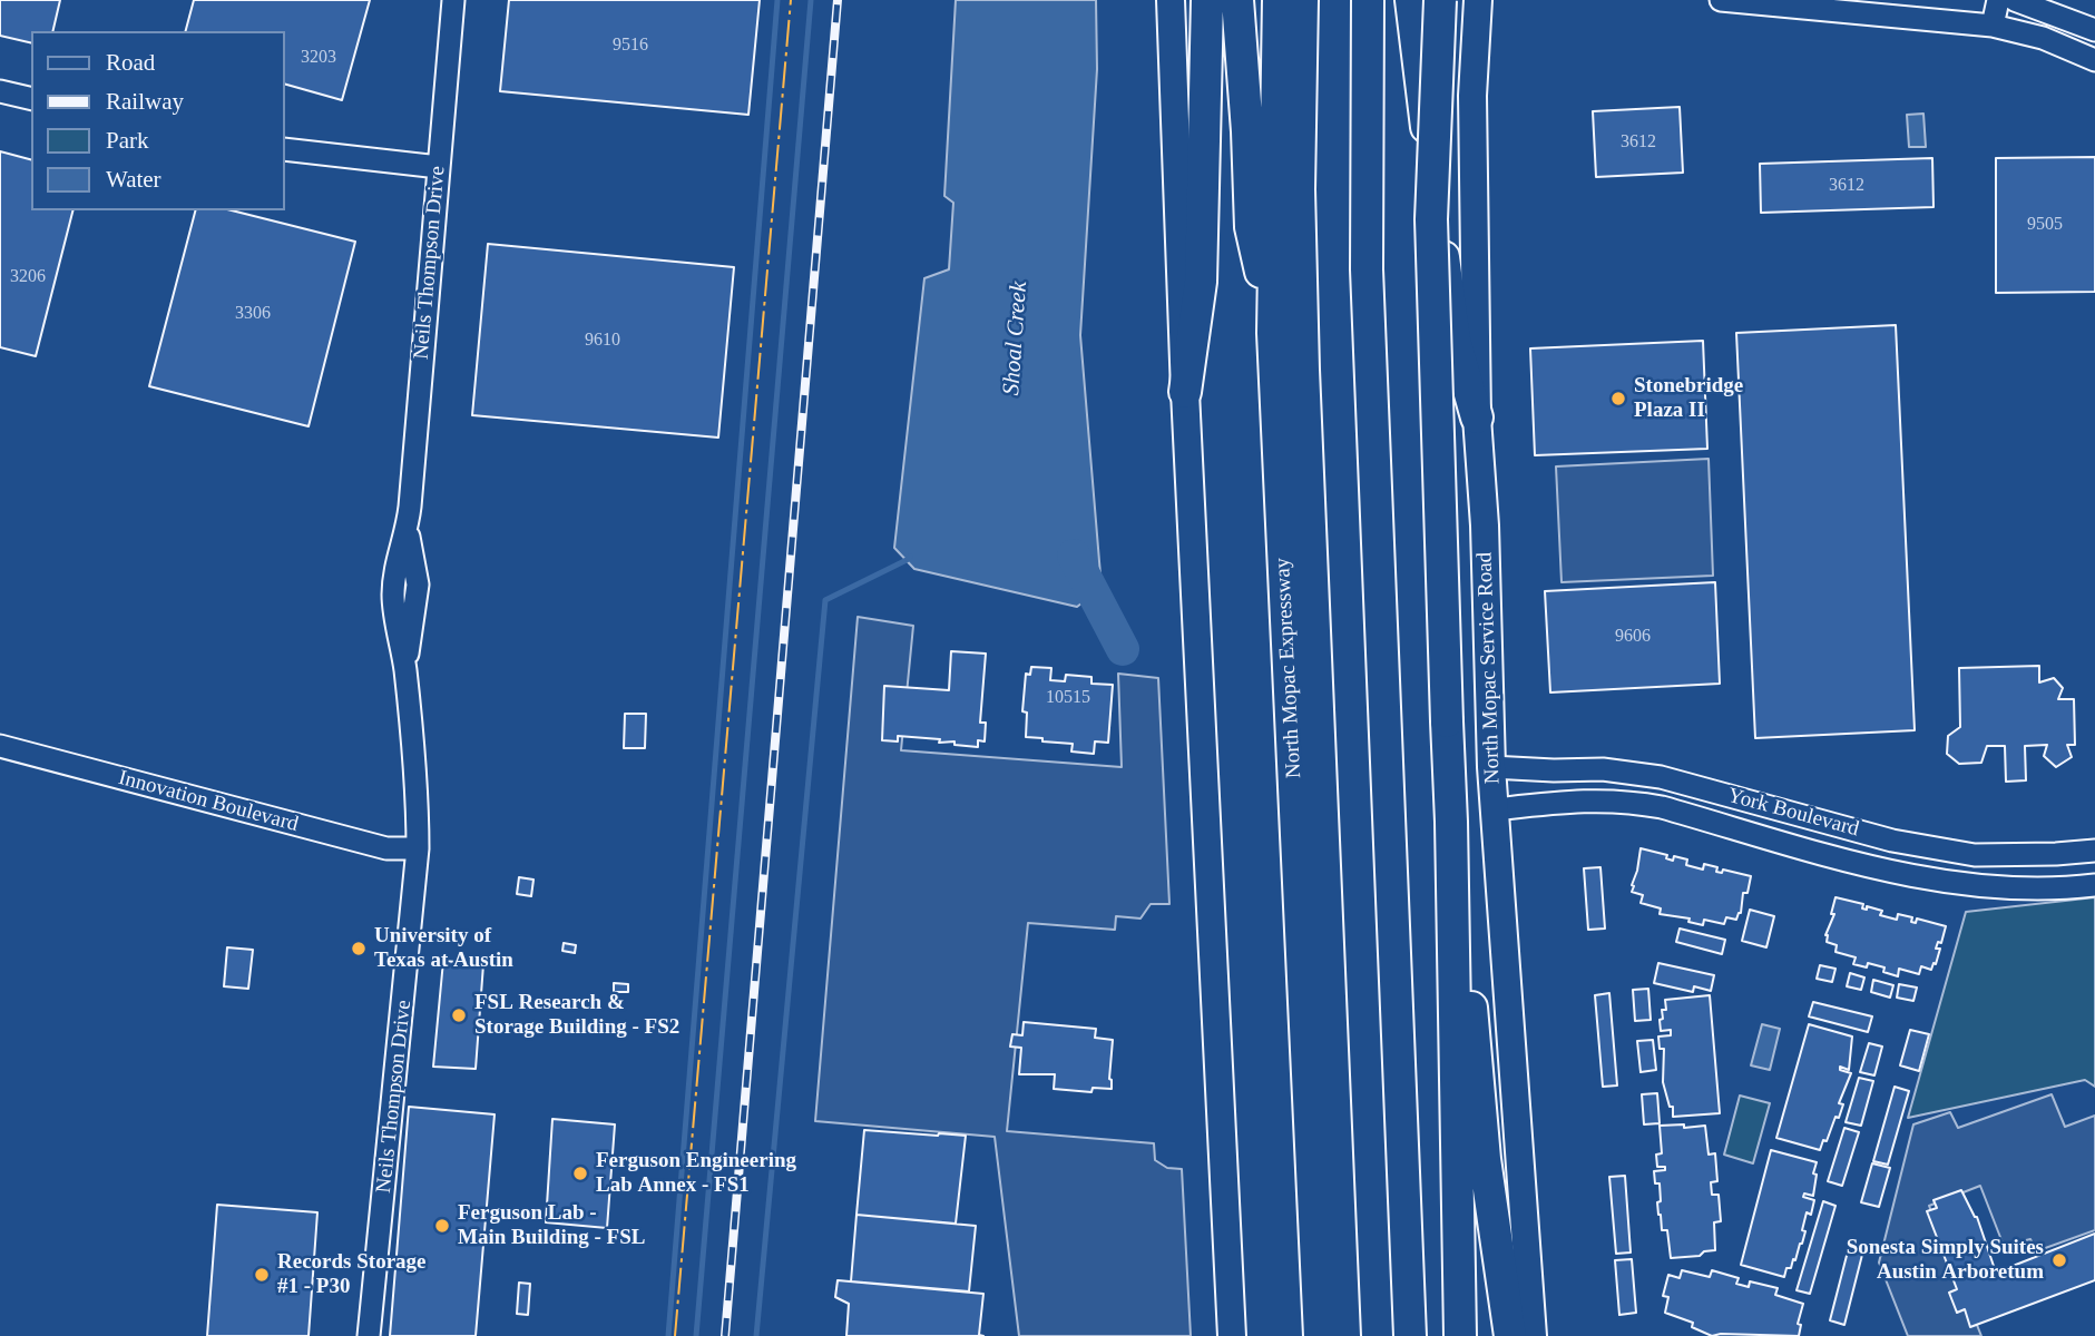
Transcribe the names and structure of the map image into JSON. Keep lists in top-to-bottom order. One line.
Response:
{"streets":{"highway":["North Mopac Expressway"],"main road":["North Mopac Service Road"],"street":["Neils Thompson Drive","Innovation Boulevard","York Boulevard"]},"crossings":[["Neils Thompson Drive","Innovation Boulevard"],["North Mopac Service Road","York Boulevard"]],"water":["Shoal Creek"],"places":["Stonebridge Plaza II","University of Texas at Austin","FSL Research & Storage Building - FS2","Ferguson Engineering Lab Annex - FS1","Ferguson Lab - Main Building - FSL","Sonesta Simply Suites Austin Arboretum","Records Storage #1 - P30"],"house_numbers":["9516","3203","3612","3612","9505","3206","3306","9610","9606","10515"],"legend":["Road","Railway","Park","Water"]}
